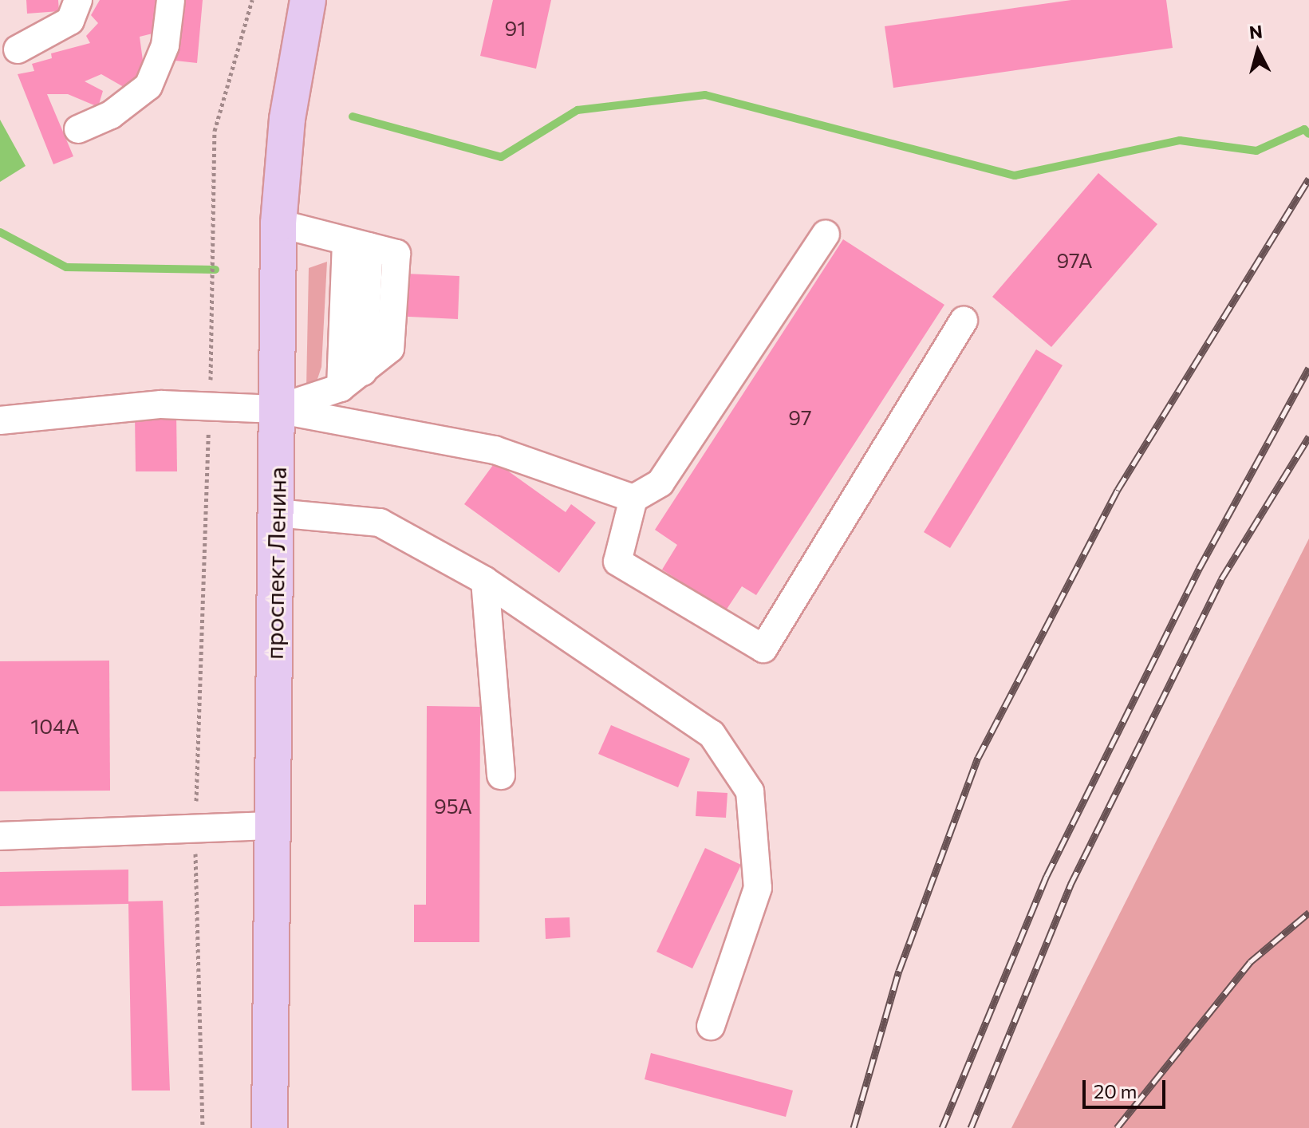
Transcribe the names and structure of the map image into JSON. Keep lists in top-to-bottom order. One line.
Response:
{"streets":{"main road":["проспект Ленина"]},"house_numbers":["91","97А","97","104А","95А"],"scale_bar":"20 m","north":"top"}
